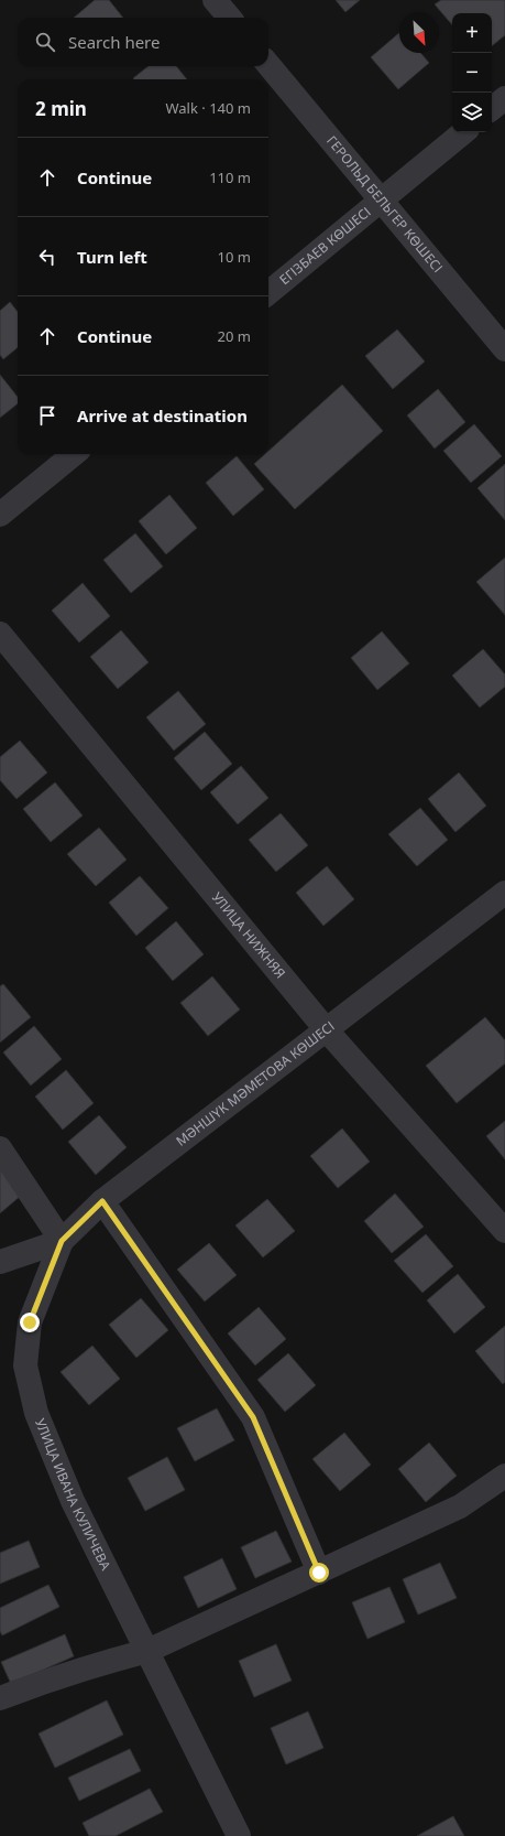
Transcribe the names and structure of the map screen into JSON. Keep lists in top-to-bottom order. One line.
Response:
{"streets":{"street":["ГЕРОЛЬД БЕЛЬГЕР КӨШЕСІ","ЕГІЗБАЕВ КӨШЕСІ","УЛИЦА НИЖНЯЯ","МӘНШҮК МӘМЕТОВА КӨШЕСІ","УЛИЦА ИВАНА КУЛИЧЕВА"]},"crossings":[["ГЕРОЛЬД БЕЛЬГЕР КӨШЕСІ","ЕГІЗБАЕВ КӨШЕСІ"],["УЛИЦА НИЖНЯЯ","МӘНШҮК МӘМЕТОВА КӨШЕСІ"],["МӘНШҮК МӘМЕТОВА КӨШЕСІ","УЛИЦА ИВАНА КУЛИЧЕВА"]],"north":"bottom right","page":{"map_buttons":["+","−"],"search":"Search here","heading":["2 min","Walk · 140 m"],"list":[["Continue","110 m"],["Turn left","10 m"],["Continue","20 m"],"Arrive at destination"]}}
